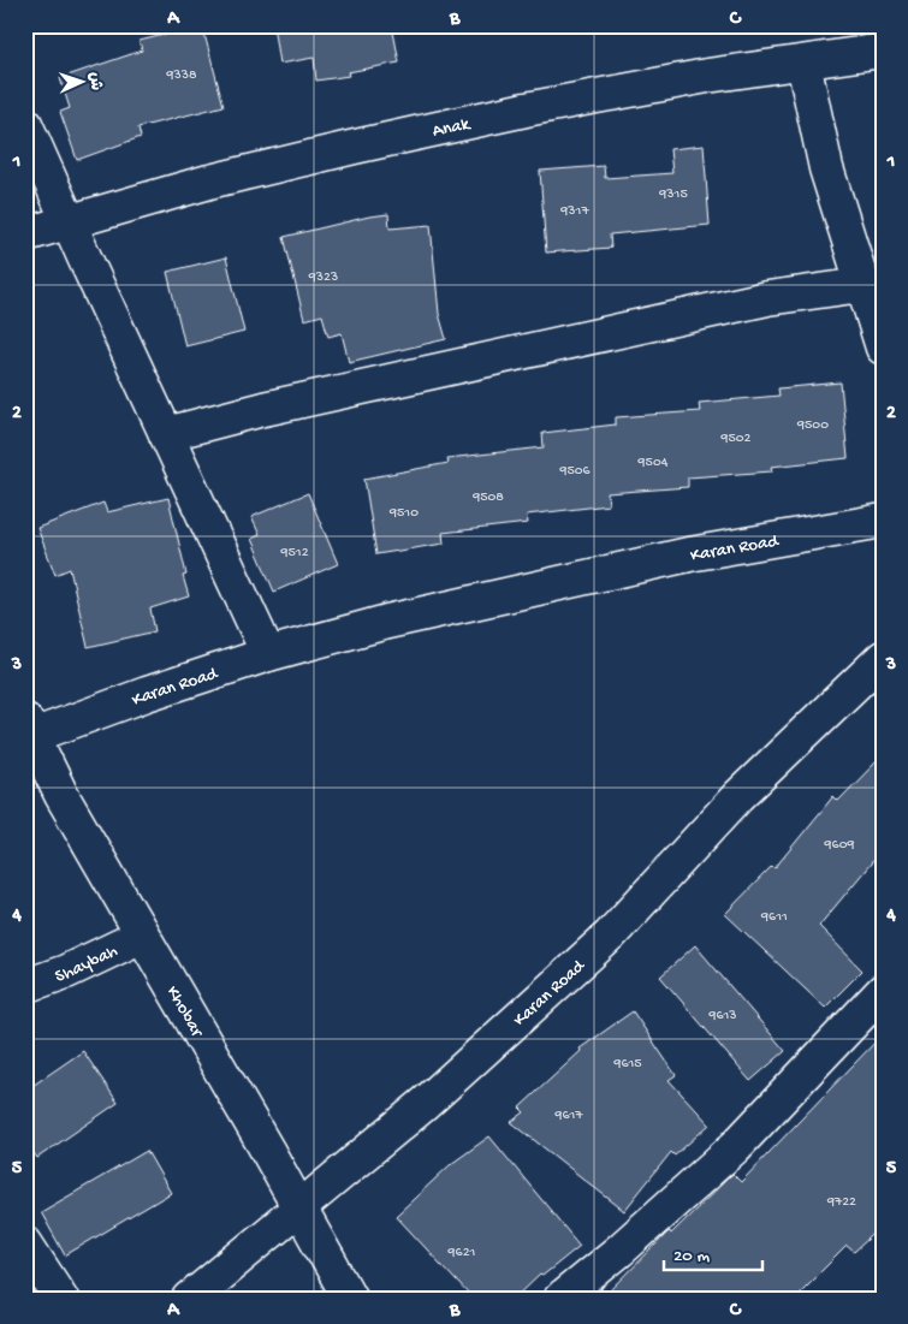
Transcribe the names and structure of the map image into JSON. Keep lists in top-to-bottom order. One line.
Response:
{"streets":{"street":["Anak","Karan Road","Shaybah","Khobar"]},"crossings":[["Karan Road","Khobar"],["Shaybah","Khobar"]],"house_numbers":["9338","9315","9317","9323","9500","9502","9504","9506","9508","9510","9512","9609","9611","9613","9615","9617","9722","9621"],"scale_bar":"20 m","north":"right","grid":{"columns":["A","B","C"],"rows":["1","2","3","4","5"]}}
